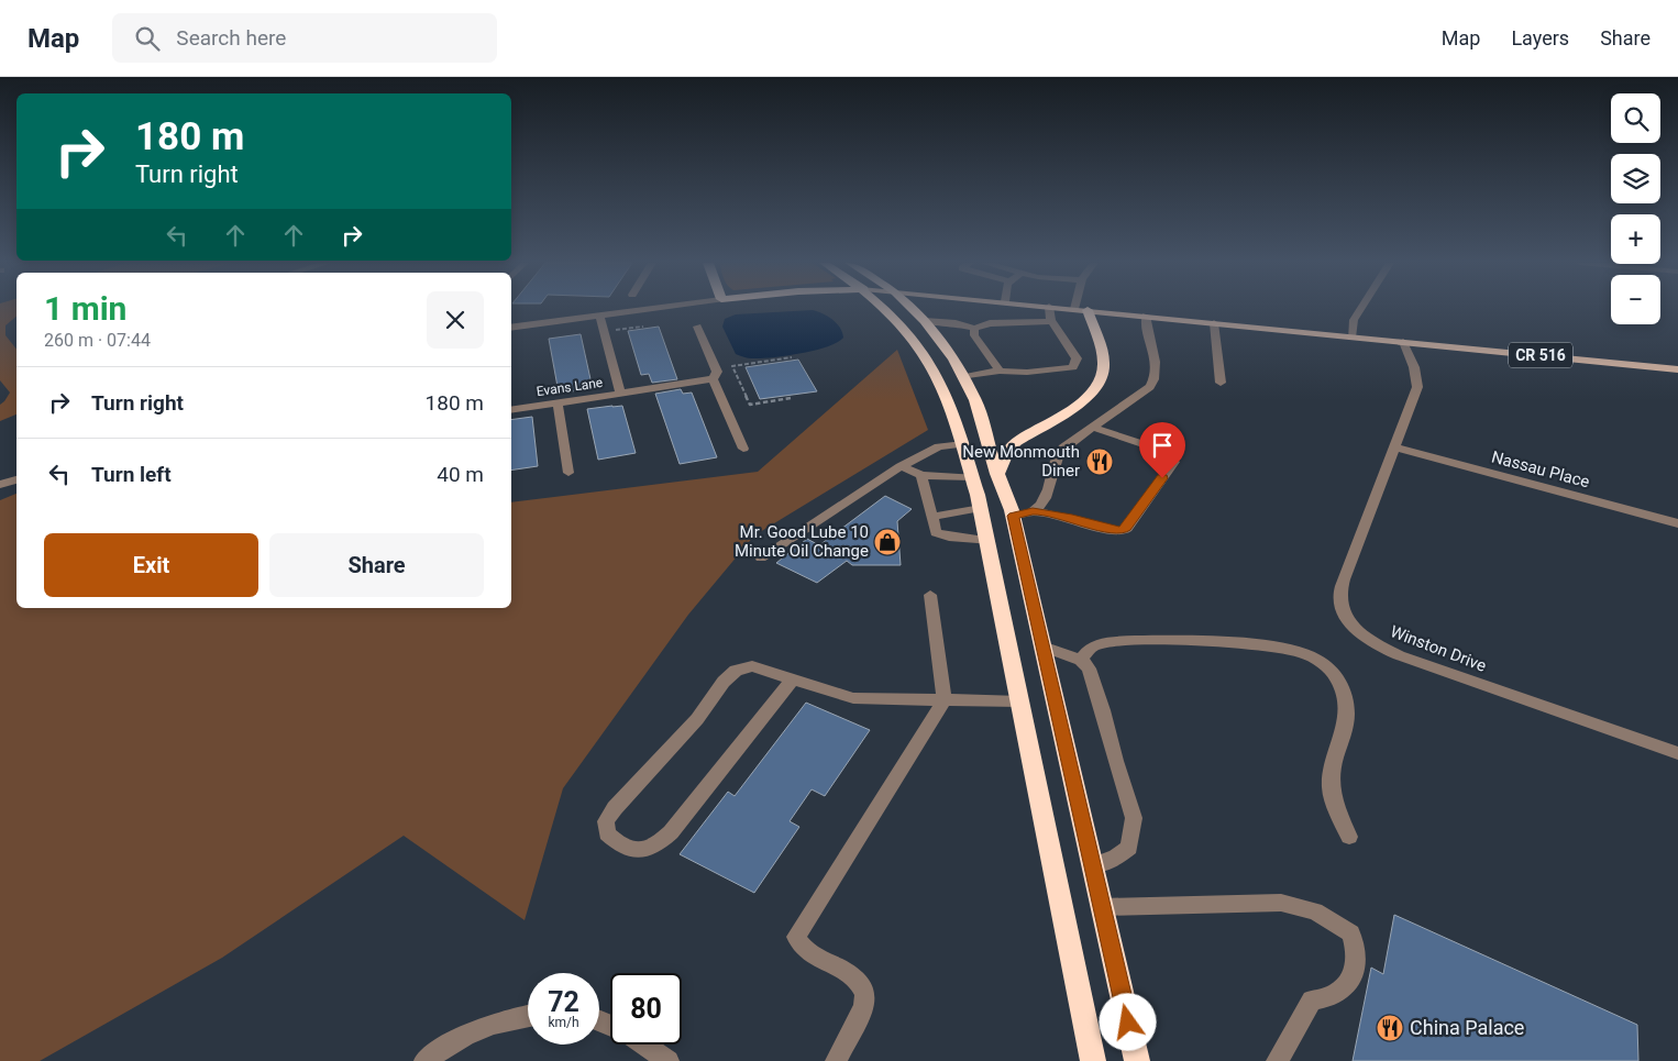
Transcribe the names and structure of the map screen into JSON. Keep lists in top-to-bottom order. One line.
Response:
{"streets":{"main road":["CR 516"],"street":["Evans Lane","Nassau Place","Winston Drive"]},"crossings":[["CR 516","Winston Drive"],["Nassau Place","Winston Drive"]],"places":{"restaurant":["New Monmouth Diner","China Palace"],"shop":["Mr. Good Lube 10 Minute Oil Change"]},"page":{"header":"Map","search":"Search here","nav":["Map","Layers","Share"],"map_buttons":["+","−"],"turn":["180 m","Turn right"],"heading":["1 min","260 m · 07:44"],"list":[{"name":"Turn right","value":"180 m"},{"name":"Turn left","value":"40 m"}],"buttons":["Exit","Share"],"speed":"72 km/h","limit":"80"}}
